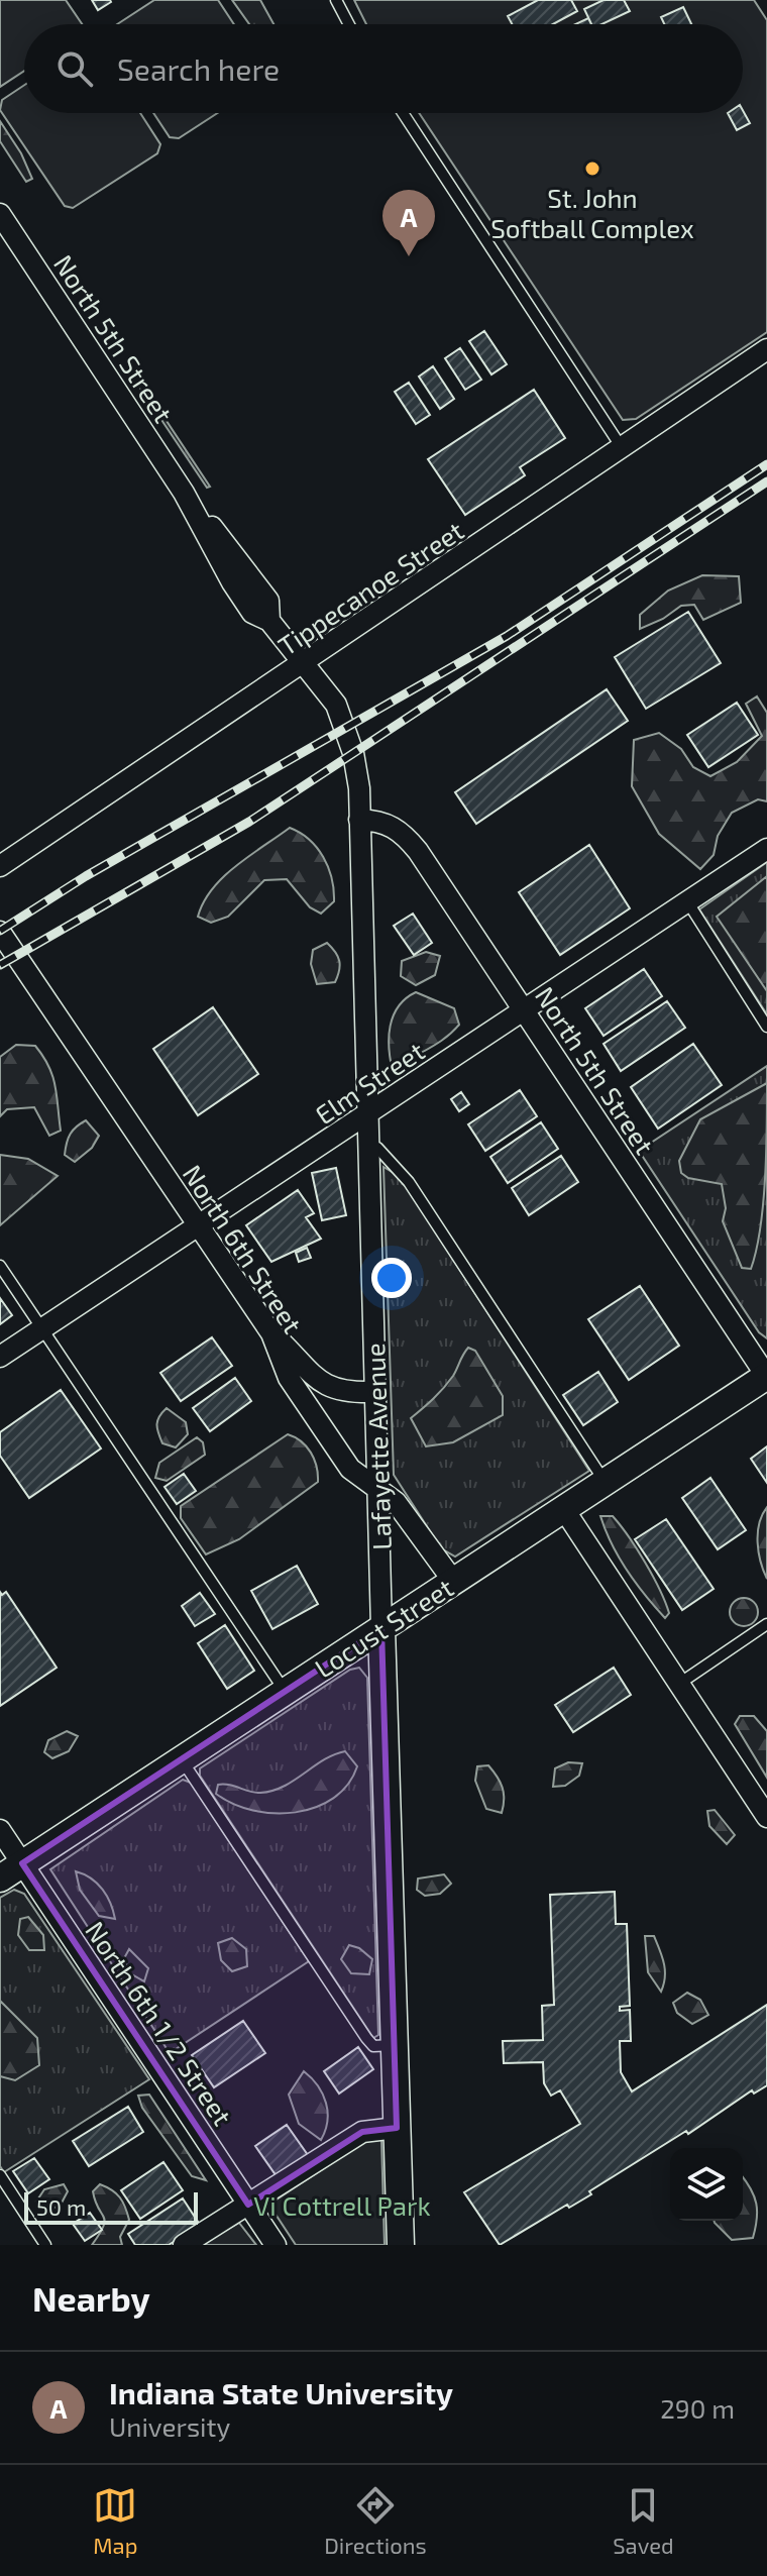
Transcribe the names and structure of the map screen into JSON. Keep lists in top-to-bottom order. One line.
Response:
{"streets":{"street":["North 5th Street","Tippecanoe Street","Elm Street","North 6th Street","Lafayette Avenue","Locust Street","North 6th 1/2 Street"]},"crossings":[["North 5th Street","Tippecanoe Street"],["North 5th Street","Elm Street"],["North 5th Street","Lafayette Avenue"],["North 5th Street","Locust Street"],["Tippecanoe Street","Lafayette Avenue"],["Elm Street","North 6th Street"],["Elm Street","Lafayette Avenue"],["North 6th Street","Lafayette Avenue"],["North 6th Street","Locust Street"],["Lafayette Avenue","Locust Street"],["Locust Street","North 6th 1/2 Street"]],"parks":["Vi Cottrell Park"],"places":["St. John Softball Complex"],"scale_bar":"50 m","page":{"search":"Search here","pins":"A","scale":"50 m","heading":"Nearby","list":[{"mark":"A","name":"Indiana State University","note":"University","value":"290 m"}],"nav":["Map","Directions","Saved"]}}
